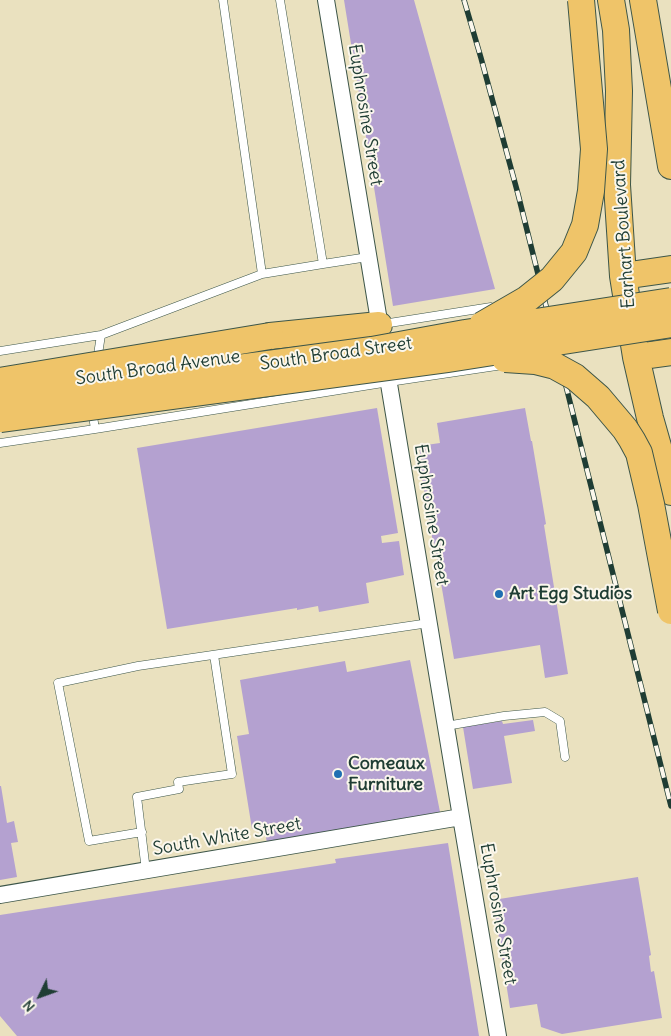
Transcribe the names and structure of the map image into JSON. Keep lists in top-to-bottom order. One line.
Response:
{"streets":{"main road":["Earhart Boulevard","South Broad Street"],"street":["Euphrosine Street","South Broad Avenue","South White Street"]},"crossings":[["Euphrosine Street","South Broad Avenue"],["Euphrosine Street","South White Street"]],"places":["Art Egg Studios","Comeaux Furniture"],"north":"bottom left"}
